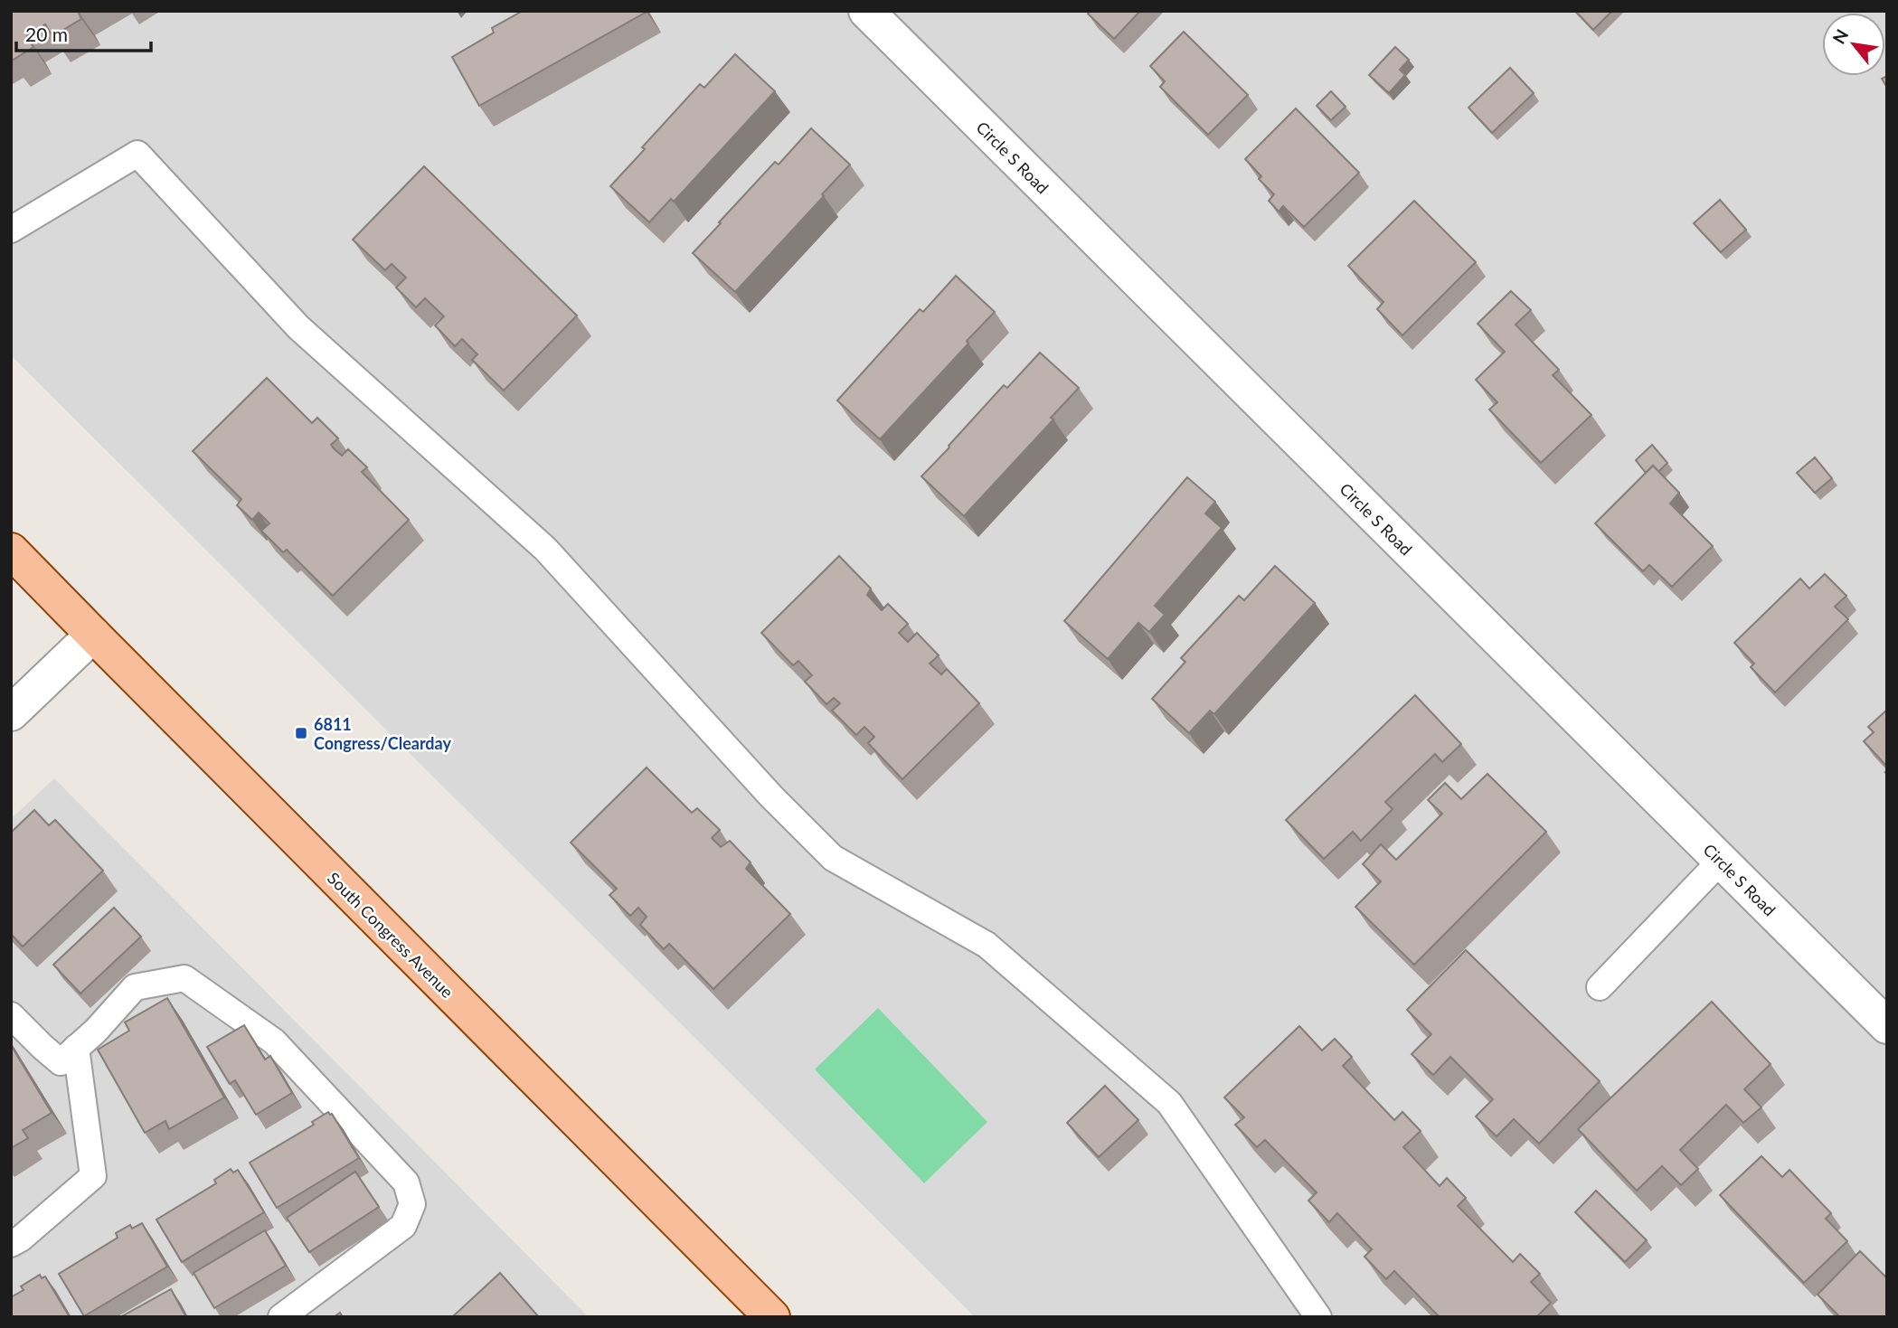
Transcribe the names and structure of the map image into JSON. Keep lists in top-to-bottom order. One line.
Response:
{"streets":{"main road":["South Congress Avenue"],"street":["Circle S Road"]},"places":{"transit":["6811 Congress/Clearday"]},"scale_bar":"20 m","north":"top left"}
